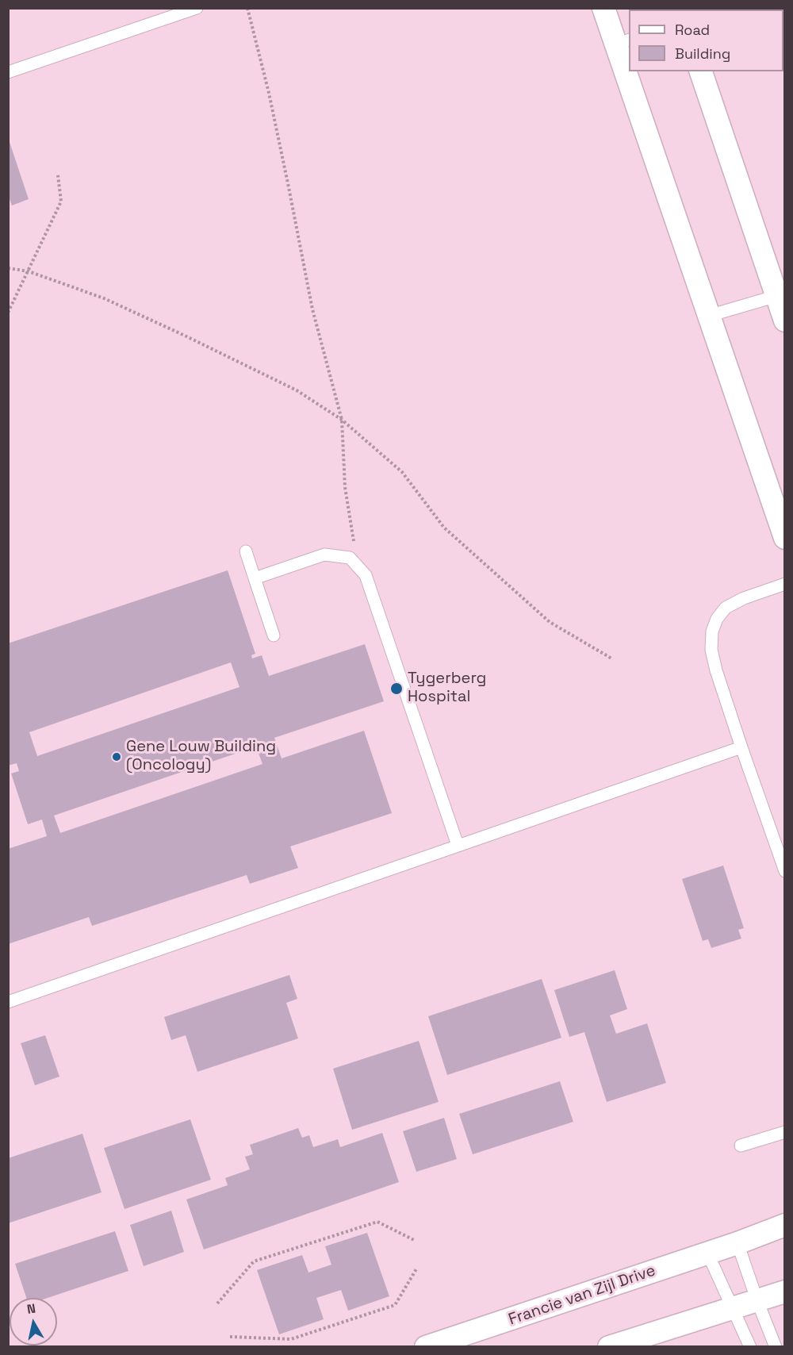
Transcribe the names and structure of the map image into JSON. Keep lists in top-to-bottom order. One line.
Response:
{"streets":{"street":["Francie van Zijl Drive"]},"places":["Tygerberg Hospital","Gene Louw Building (Oncology)"],"legend":["Road","Building"],"north":"top"}
